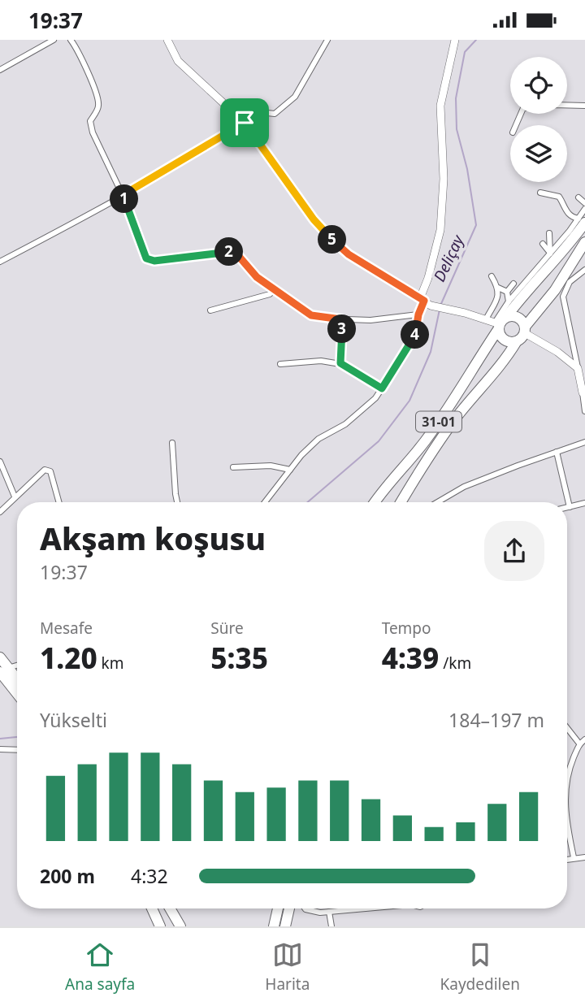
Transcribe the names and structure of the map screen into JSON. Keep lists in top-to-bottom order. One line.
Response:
{"streets":{"highway":["31-01"]},"water":["Deliçay"],"page":{"status":"19:37","pins":["1","5","2","3","4"],"heading":["Akşam koşusu","19:37"],"stats":[["Mesafe","1.20 km"],["Süre","5:35"],["Tempo","4:39 /km"]],"chart":["Yükselti","184–197 m"],"list":[{"name":"200 m","note":"4:32"}],"tabs":["Ana sayfa","Harita","Kaydedilen"]}}
